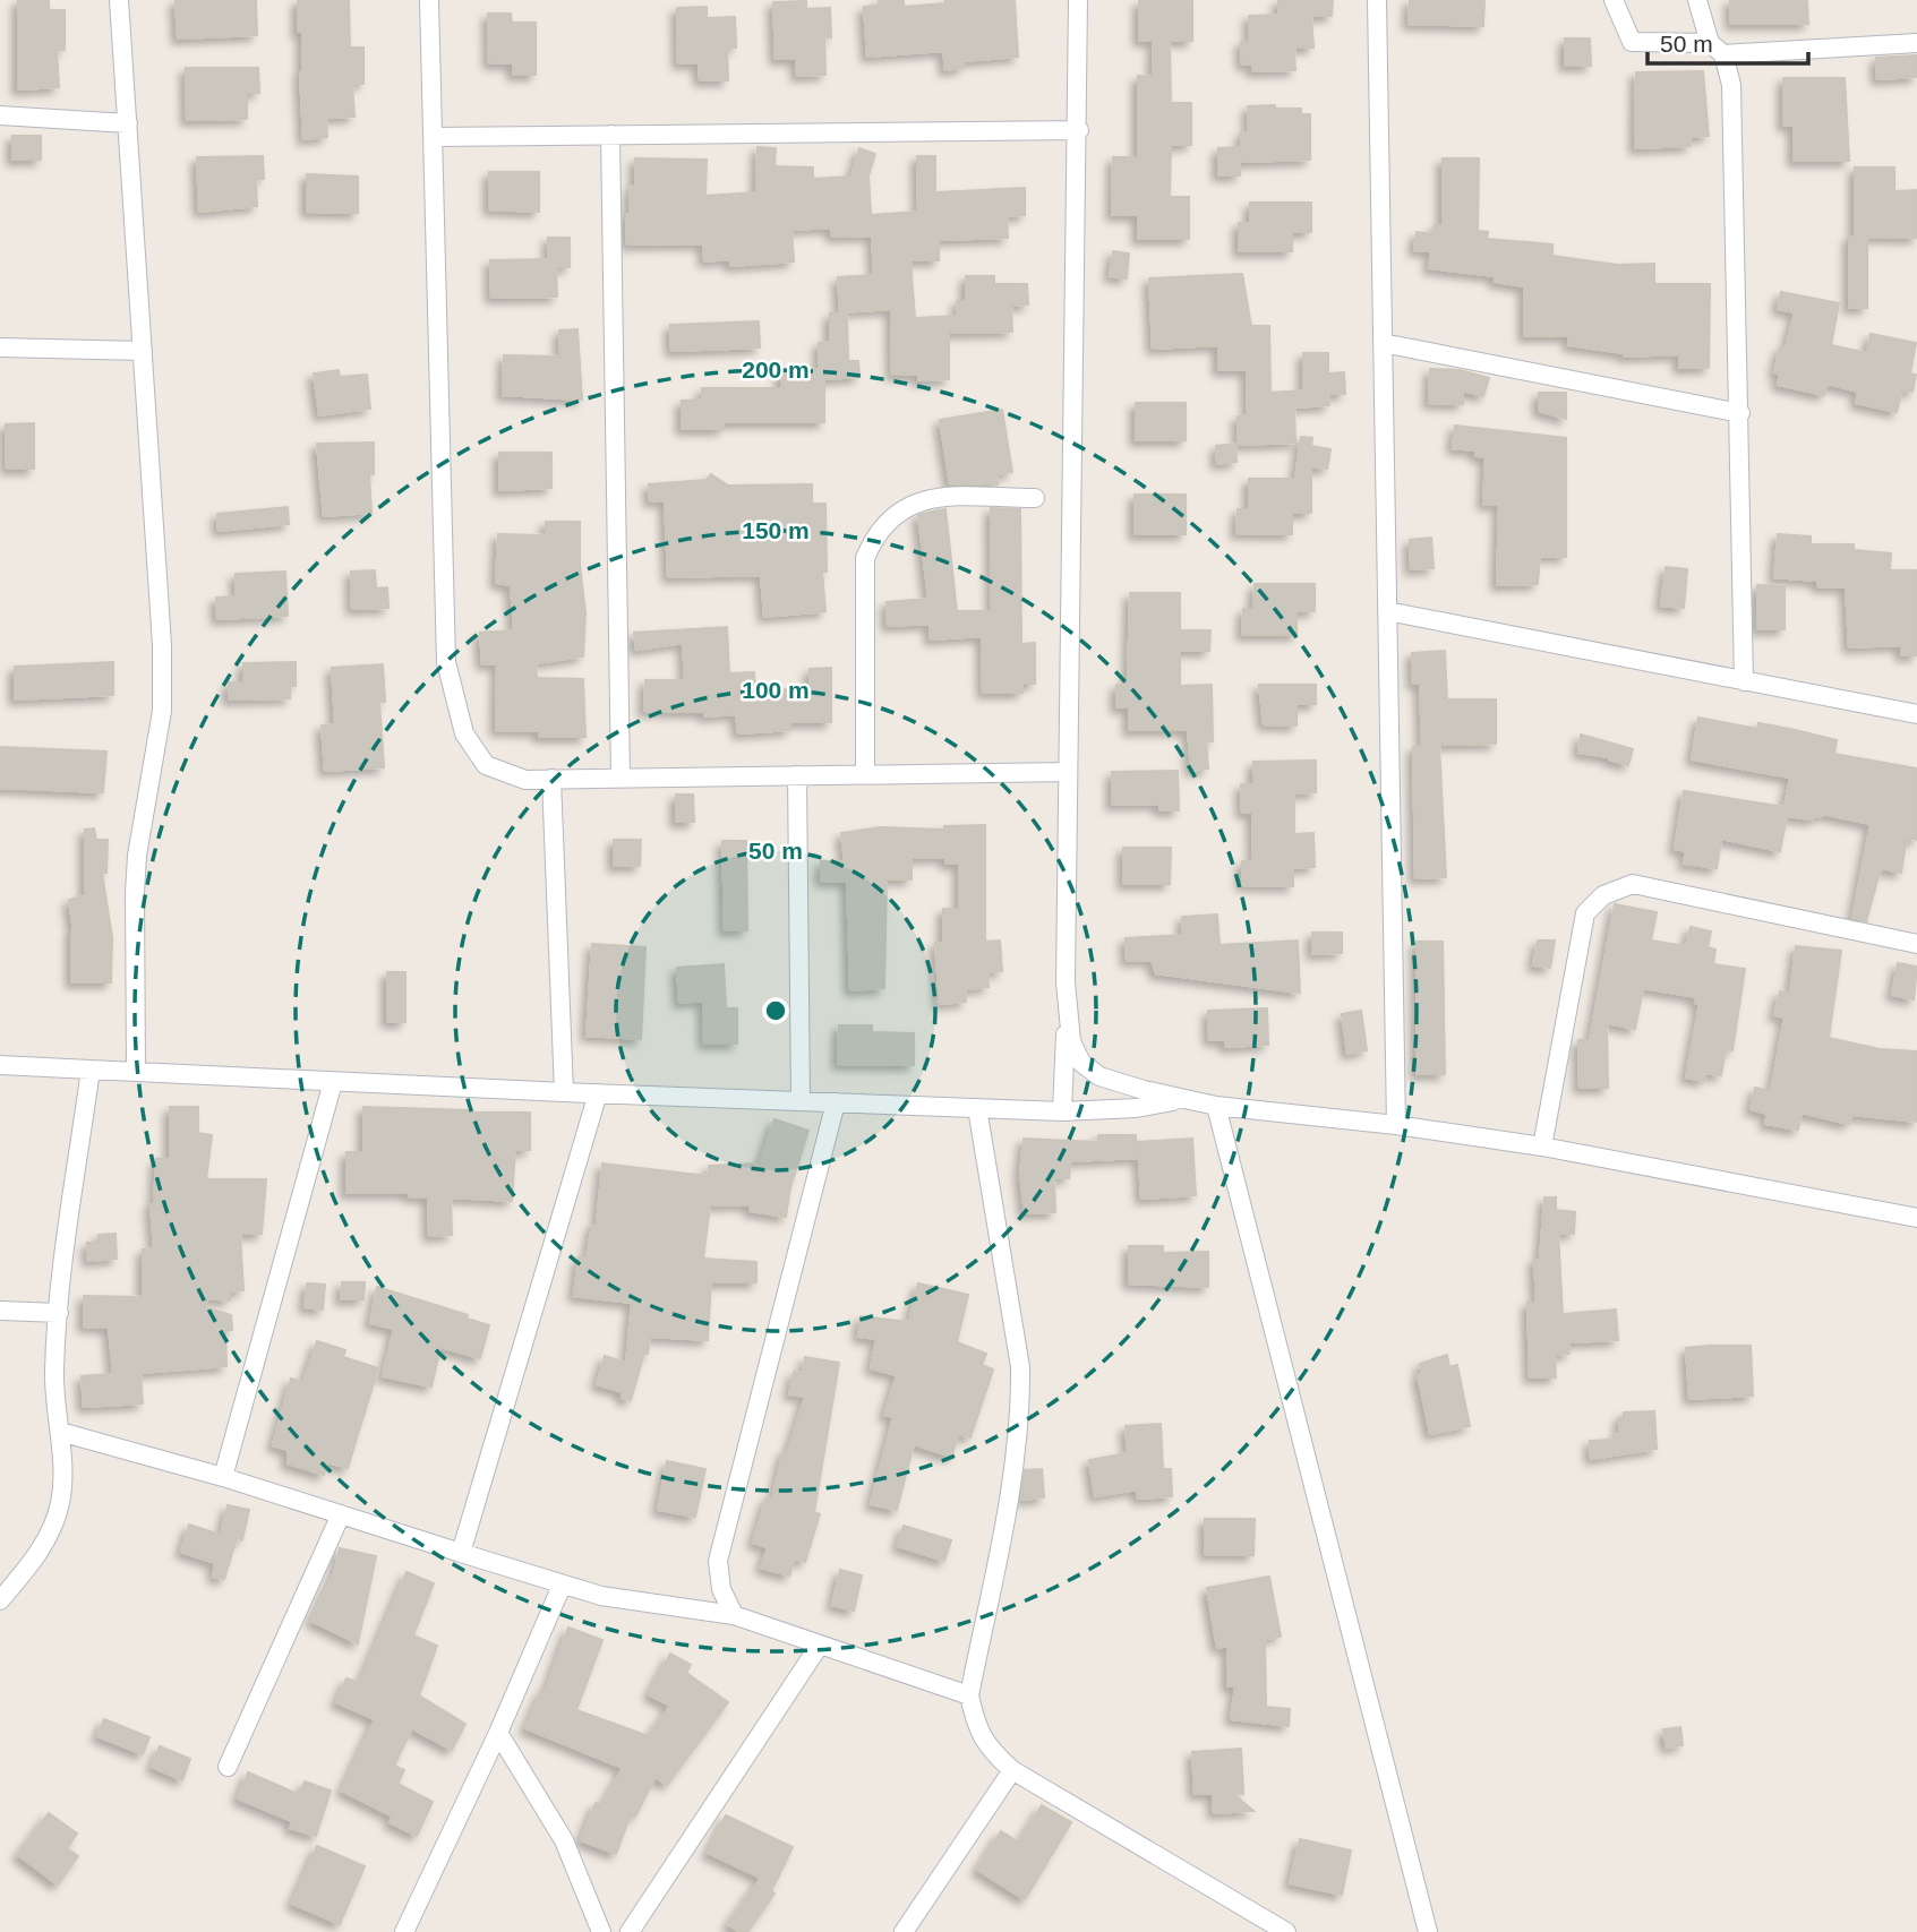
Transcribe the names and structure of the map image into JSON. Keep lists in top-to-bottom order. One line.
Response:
{"scale_bar":"50 m","rings":["200 m","150 m","100 m","50 m"]}
